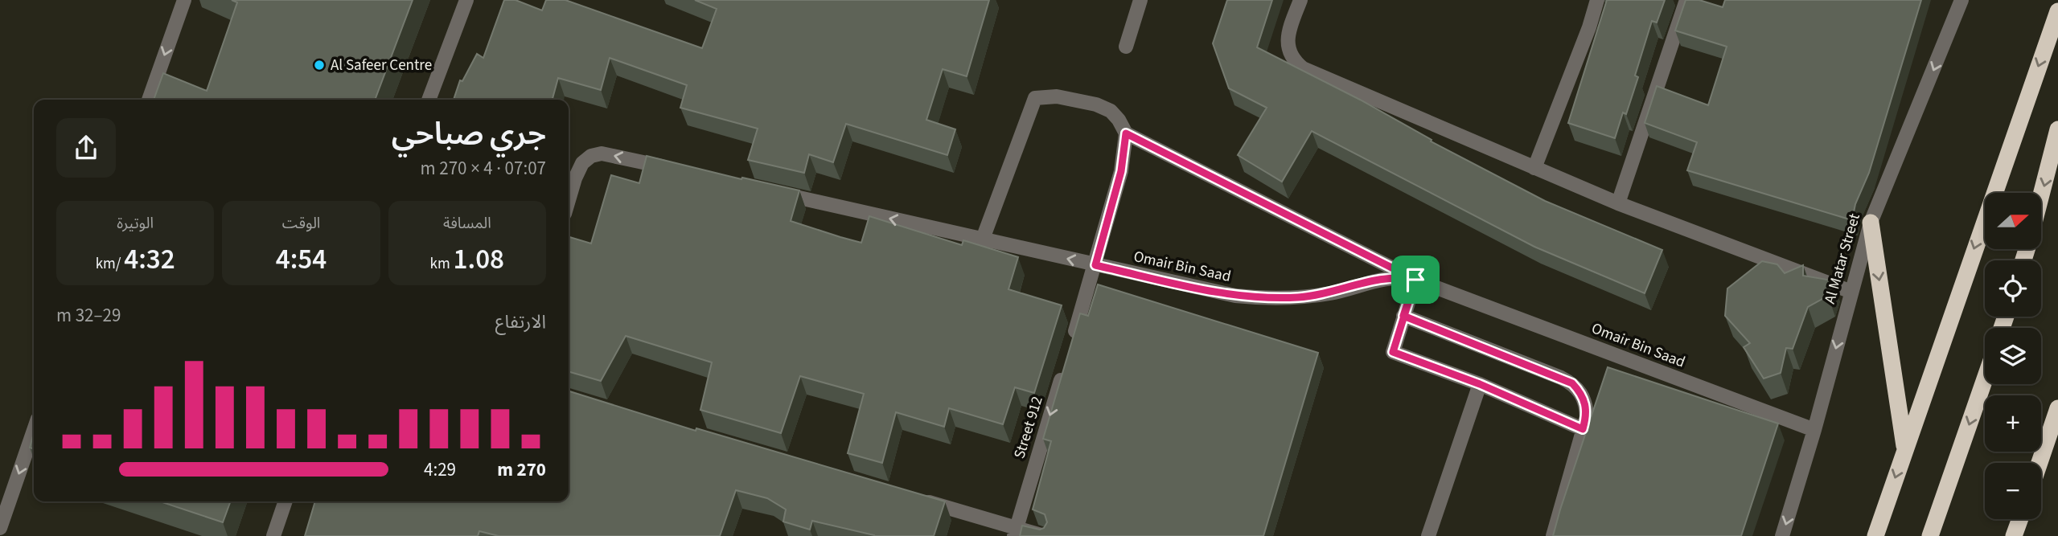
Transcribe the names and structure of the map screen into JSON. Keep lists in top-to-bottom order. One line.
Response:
{"streets":{"street":["Al Matar Street","Omair Bin Saad","Street 912"]},"crossings":[["Al Matar Street","Omair Bin Saad"]],"one_way":["Al Matar Street","Street 912"],"places":["Al Safeer Centre"],"north":"right","page":{"heading":["جري صباحي","07:07 · 4 × 270 m"],"map_buttons":["+","−"],"stats":[["المسافة","1.08 km"],["الوقت","4:54"],["الوتيرة","4:32 /km"]],"chart":["الارتفاع","29–32 m"],"list":[{"name":"270 m","note":"4:29"}]}}
